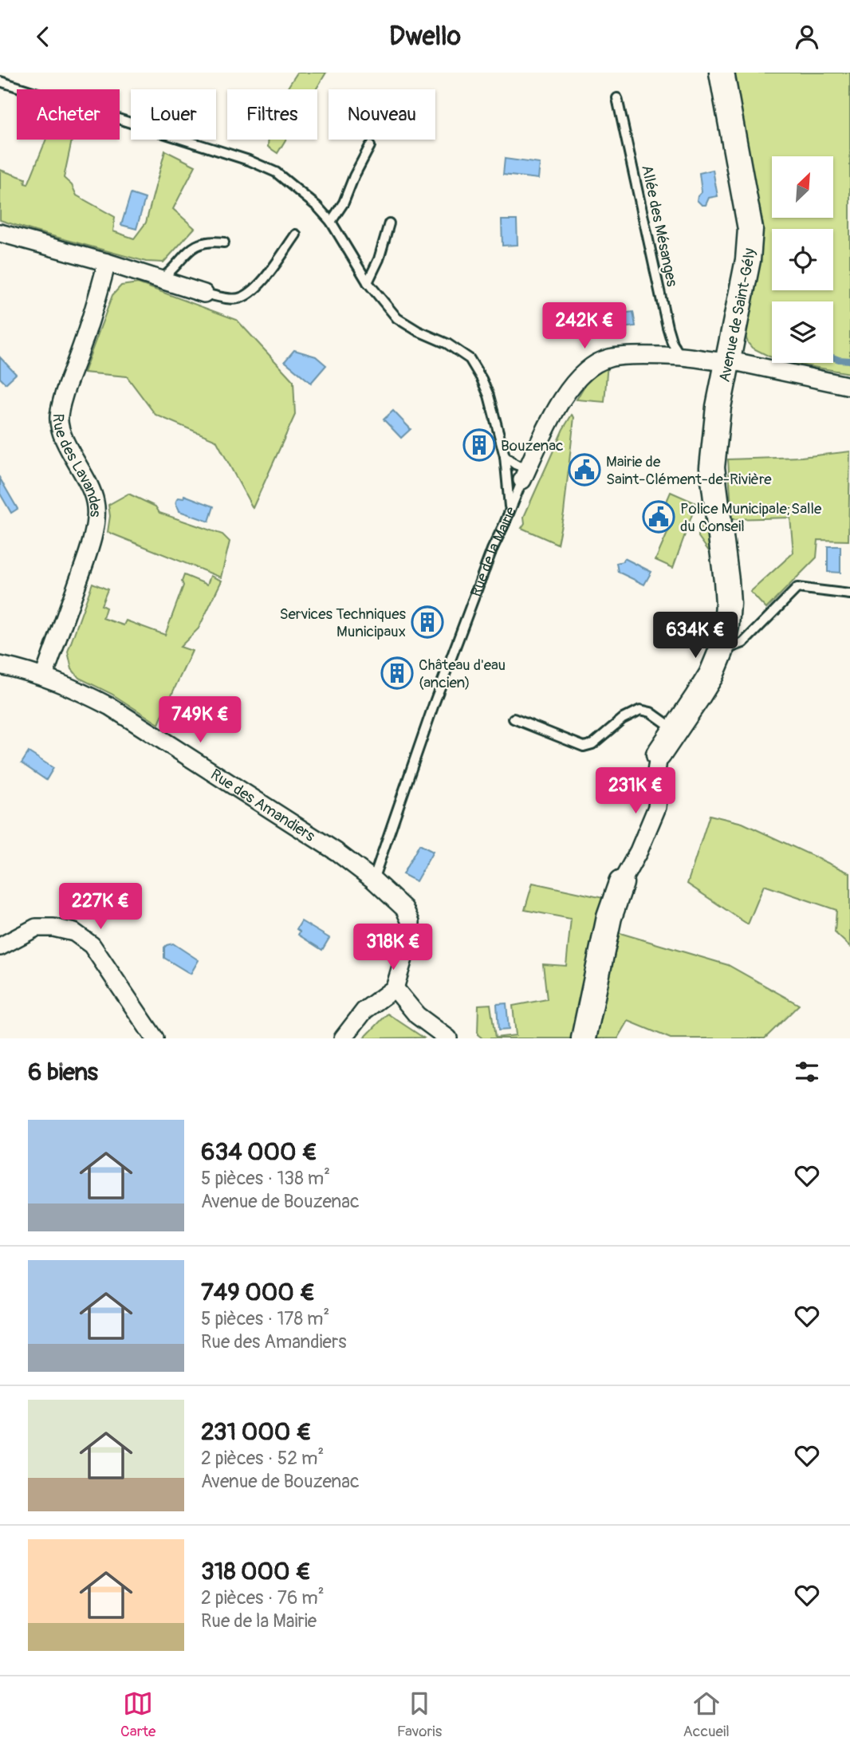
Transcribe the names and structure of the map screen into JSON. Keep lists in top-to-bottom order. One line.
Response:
{"streets":{"street":["Avenue de Saint-Gély","Rue des Lavandes","Rue de la Mairie","Rue des Amandiers"],"lane":["Allée des Mésanges"]},"crossings":[["Allée des Mésanges","Rue de la Mairie"],["Avenue de Saint-Gély","Rue de la Mairie"],["Rue des Lavandes","Rue des Amandiers"],["Rue de la Mairie","Rue des Amandiers"]],"places":{"building":["Bouzenac","Services Techniques Municipaux","Château d'eau (ancien)"],"public building":["Mairie de Saint-Clément-de-Rivière","Police Municipale;Salle du Conseil"]},"north":"top right","page":{"header":"Dwello","chip":["Acheter","Louer","Filtres","Nouveau"],"price":["242K €","634K €","749K €","231K €","227K €","318K €"],"heading":"6 biens","list":[{"name":"634 000 €","note":"5 pièces · 138 m² · Avenue de Bouzenac"},{"name":"749 000 €","note":"5 pièces · 178 m² · Rue des Amandiers"},{"name":"231 000 €","note":"2 pièces · 52 m² · Avenue de Bouzenac"},{"name":"318 000 €","note":"2 pièces · 76 m² · Rue de la Mairie"}],"tabs":["Carte","Favoris","Accueil"]}}
